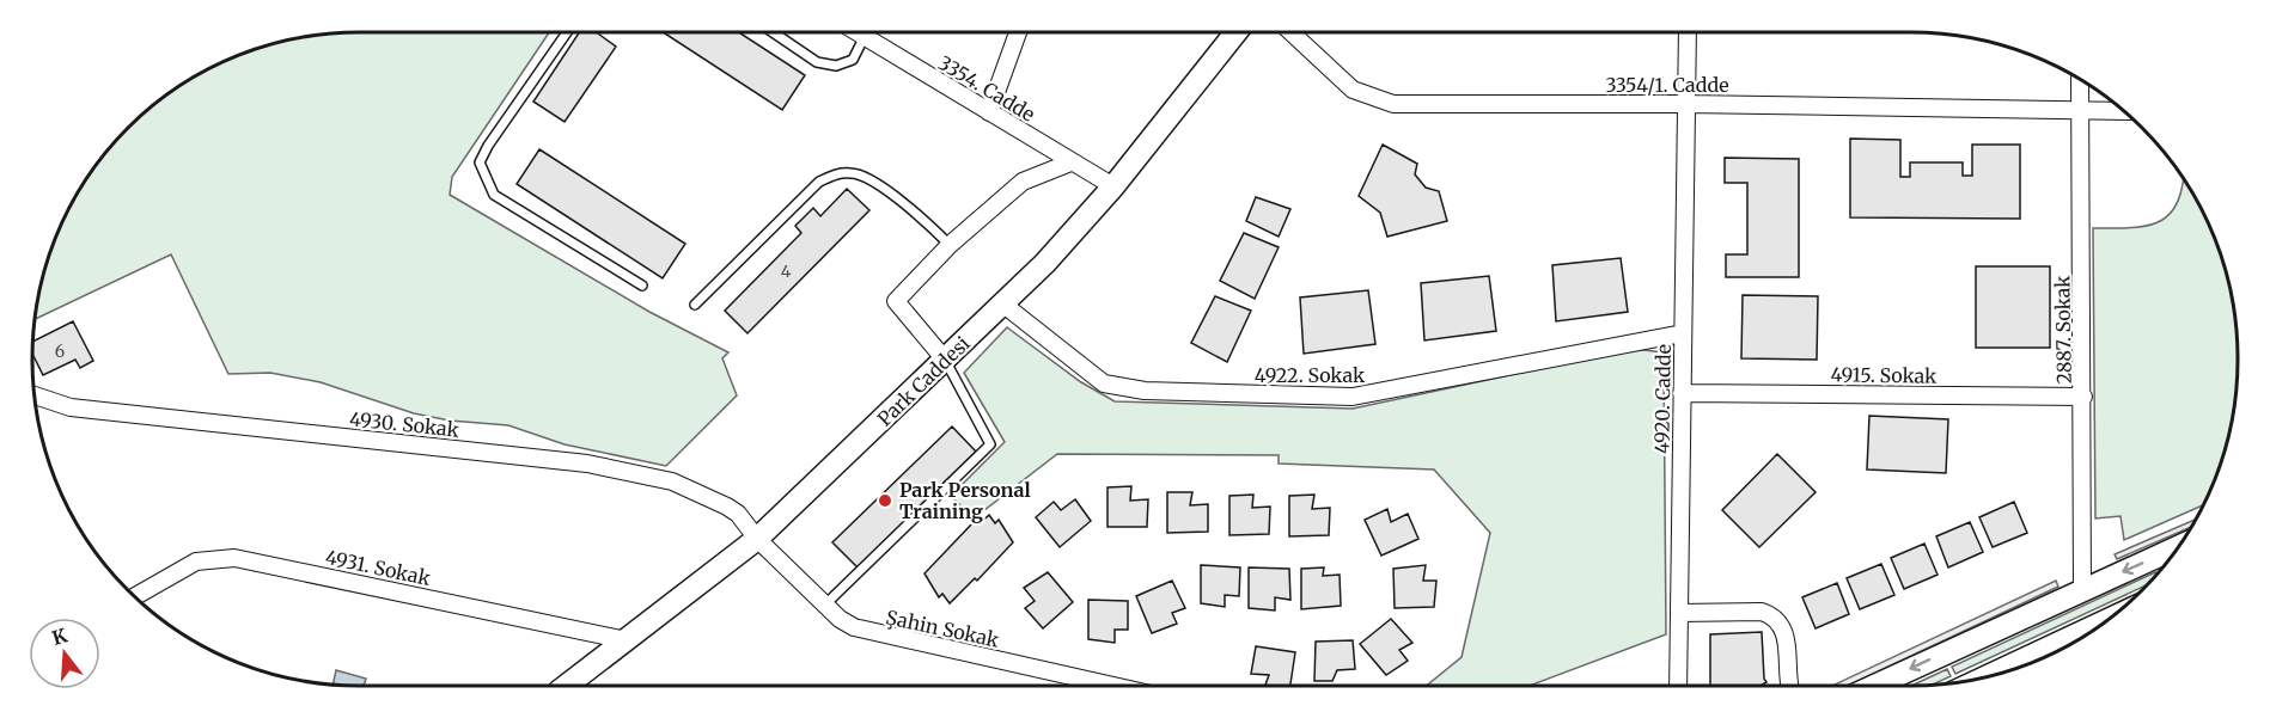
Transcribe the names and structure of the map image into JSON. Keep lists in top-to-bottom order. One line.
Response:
{"streets":{"street":["3354/1. Cadde","3354. Cadde","2887. Sokak","4922. Sokak","4915. Sokak","Park Caddesi","4920. Cadde","4930. Sokak","4931. Sokak","Şahin Sokak"]},"crossings":[["3354/1. Cadde","2887. Sokak"],["3354/1. Cadde","4920. Cadde"],["3354. Cadde","Park Caddesi"],["2887. Sokak","4915. Sokak"],["4922. Sokak","Park Caddesi"],["4922. Sokak","4920. Cadde"],["4915. Sokak","4920. Cadde"],["Park Caddesi","4930. Sokak"],["Park Caddesi","4931. Sokak"],["Park Caddesi","Şahin Sokak"],["4930. Sokak","Şahin Sokak"]],"places":["Park Personal Training"],"house_numbers":["4","6"],"north":"top"}
